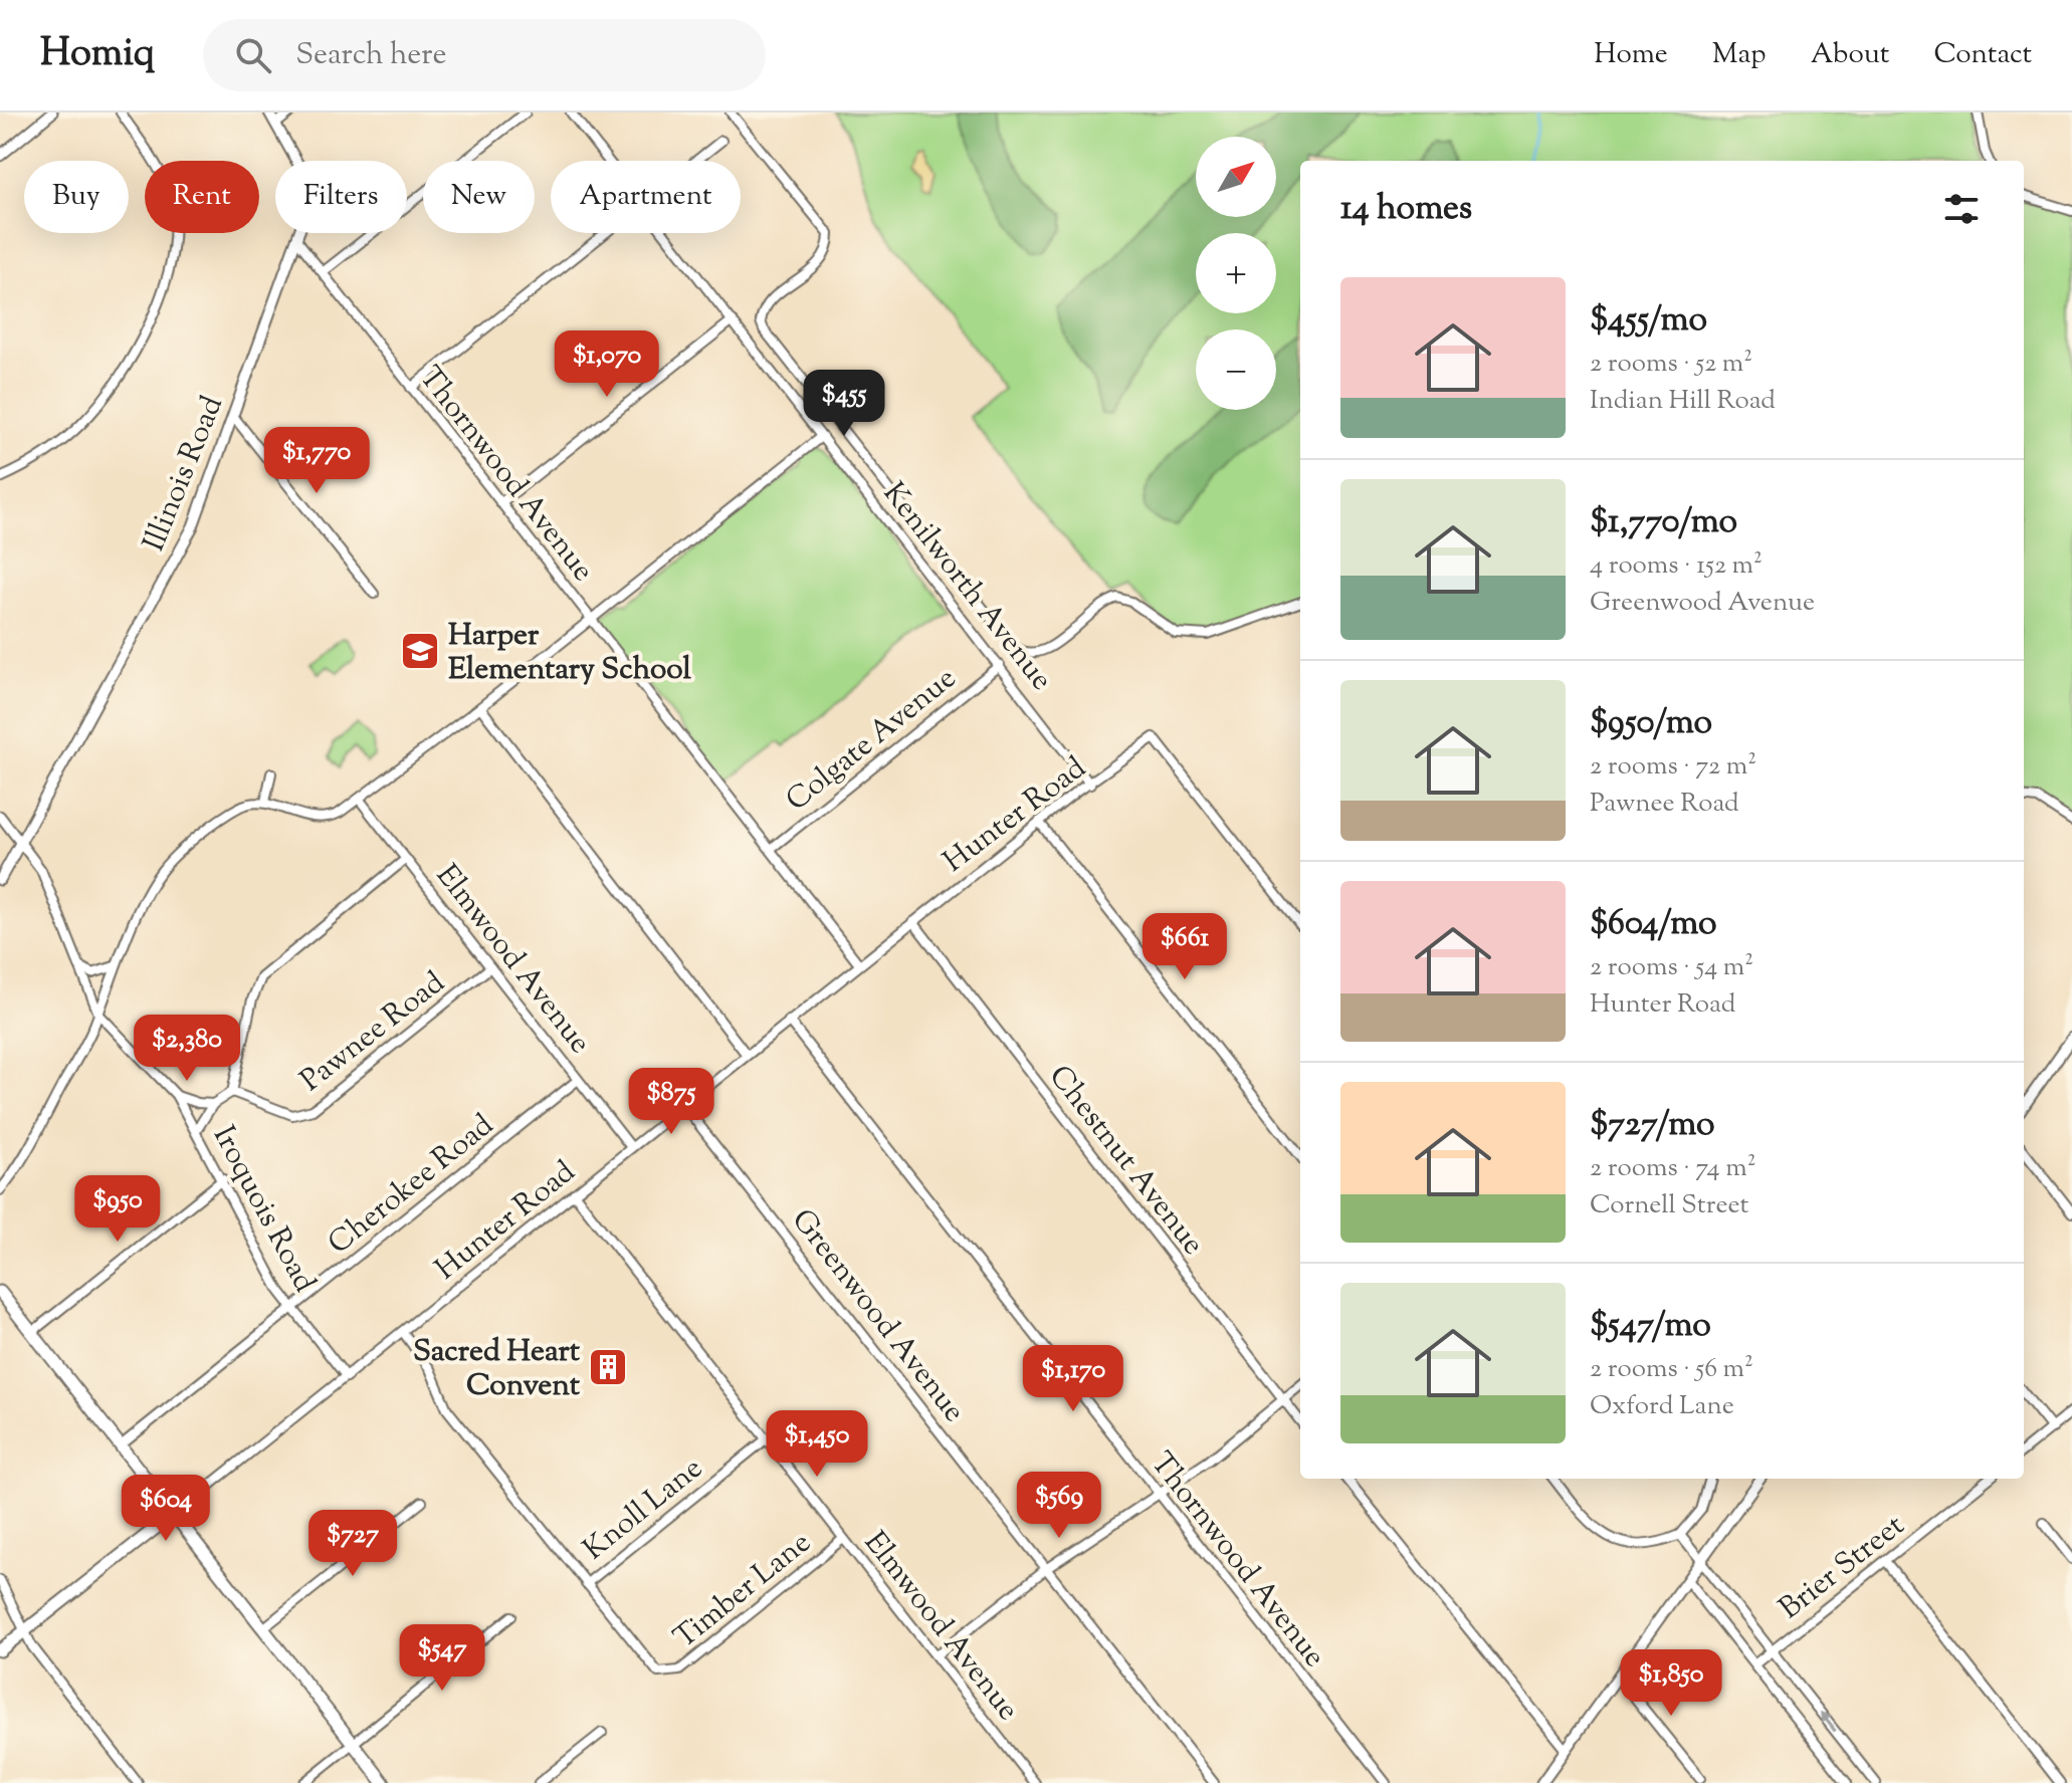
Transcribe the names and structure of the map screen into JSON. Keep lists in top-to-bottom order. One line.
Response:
{"streets":{"main road":["Hunter Road"],"street":["Illinois Road","Thornwood Avenue","Kenilworth Avenue","Colgate Avenue","Elmwood Avenue","Pawnee Road","Chestnut Avenue","Cherokee Road","Iroquois Road","Greenwood Avenue","Knoll Lane","Brier Street","Timber Lane"]},"crossings":[["Illinois Road","Thornwood Avenue"],["Illinois Road","Iroquois Road"],["Thornwood Avenue","Colgate Avenue"],["Thornwood Avenue","Hunter Road"],["Kenilworth Avenue","Colgate Avenue"],["Kenilworth Avenue","Hunter Road"],["Hunter Road","Elmwood Avenue"],["Hunter Road","Chestnut Avenue"],["Hunter Road","Iroquois Road"],["Hunter Road","Greenwood Avenue"],["Elmwood Avenue","Pawnee Road"],["Elmwood Avenue","Cherokee Road"],["Elmwood Avenue","Knoll Lane"],["Elmwood Avenue","Timber Lane"],["Cherokee Road","Iroquois Road"],["Knoll Lane","Timber Lane"]],"places":{"school or university":["Harper Elementary School"],"building":["Sacred Heart Convent"]},"north":"top right","page":{"header":"Homiq","search":"Search here","nav":["Home","Map","About","Contact"],"map_buttons":["+","−"],"chip":["Buy","Rent","Filters","New","Apartment"],"heading":"14 homes","list":[{"name":"$455/mo","note":"2 rooms · 52 m² · Indian Hill Road"},{"name":"$1,770/mo","note":"4 rooms · 152 m² · Greenwood Avenue"},{"name":"$950/mo","note":"2 rooms · 72 m² · Pawnee Road"},{"name":"$604/mo","note":"2 rooms · 54 m² · Hunter Road"},{"name":"$727/mo","note":"2 rooms · 74 m² · Cornell Street"},{"name":"$547/mo","note":"2 rooms · 56 m² · Oxford Lane"}],"price":["$1,070","$455","$1,770","$661","$2,380","$875","$950","$1,170","$1,450","$569","$604","$727","$547","$1,850"]}}
